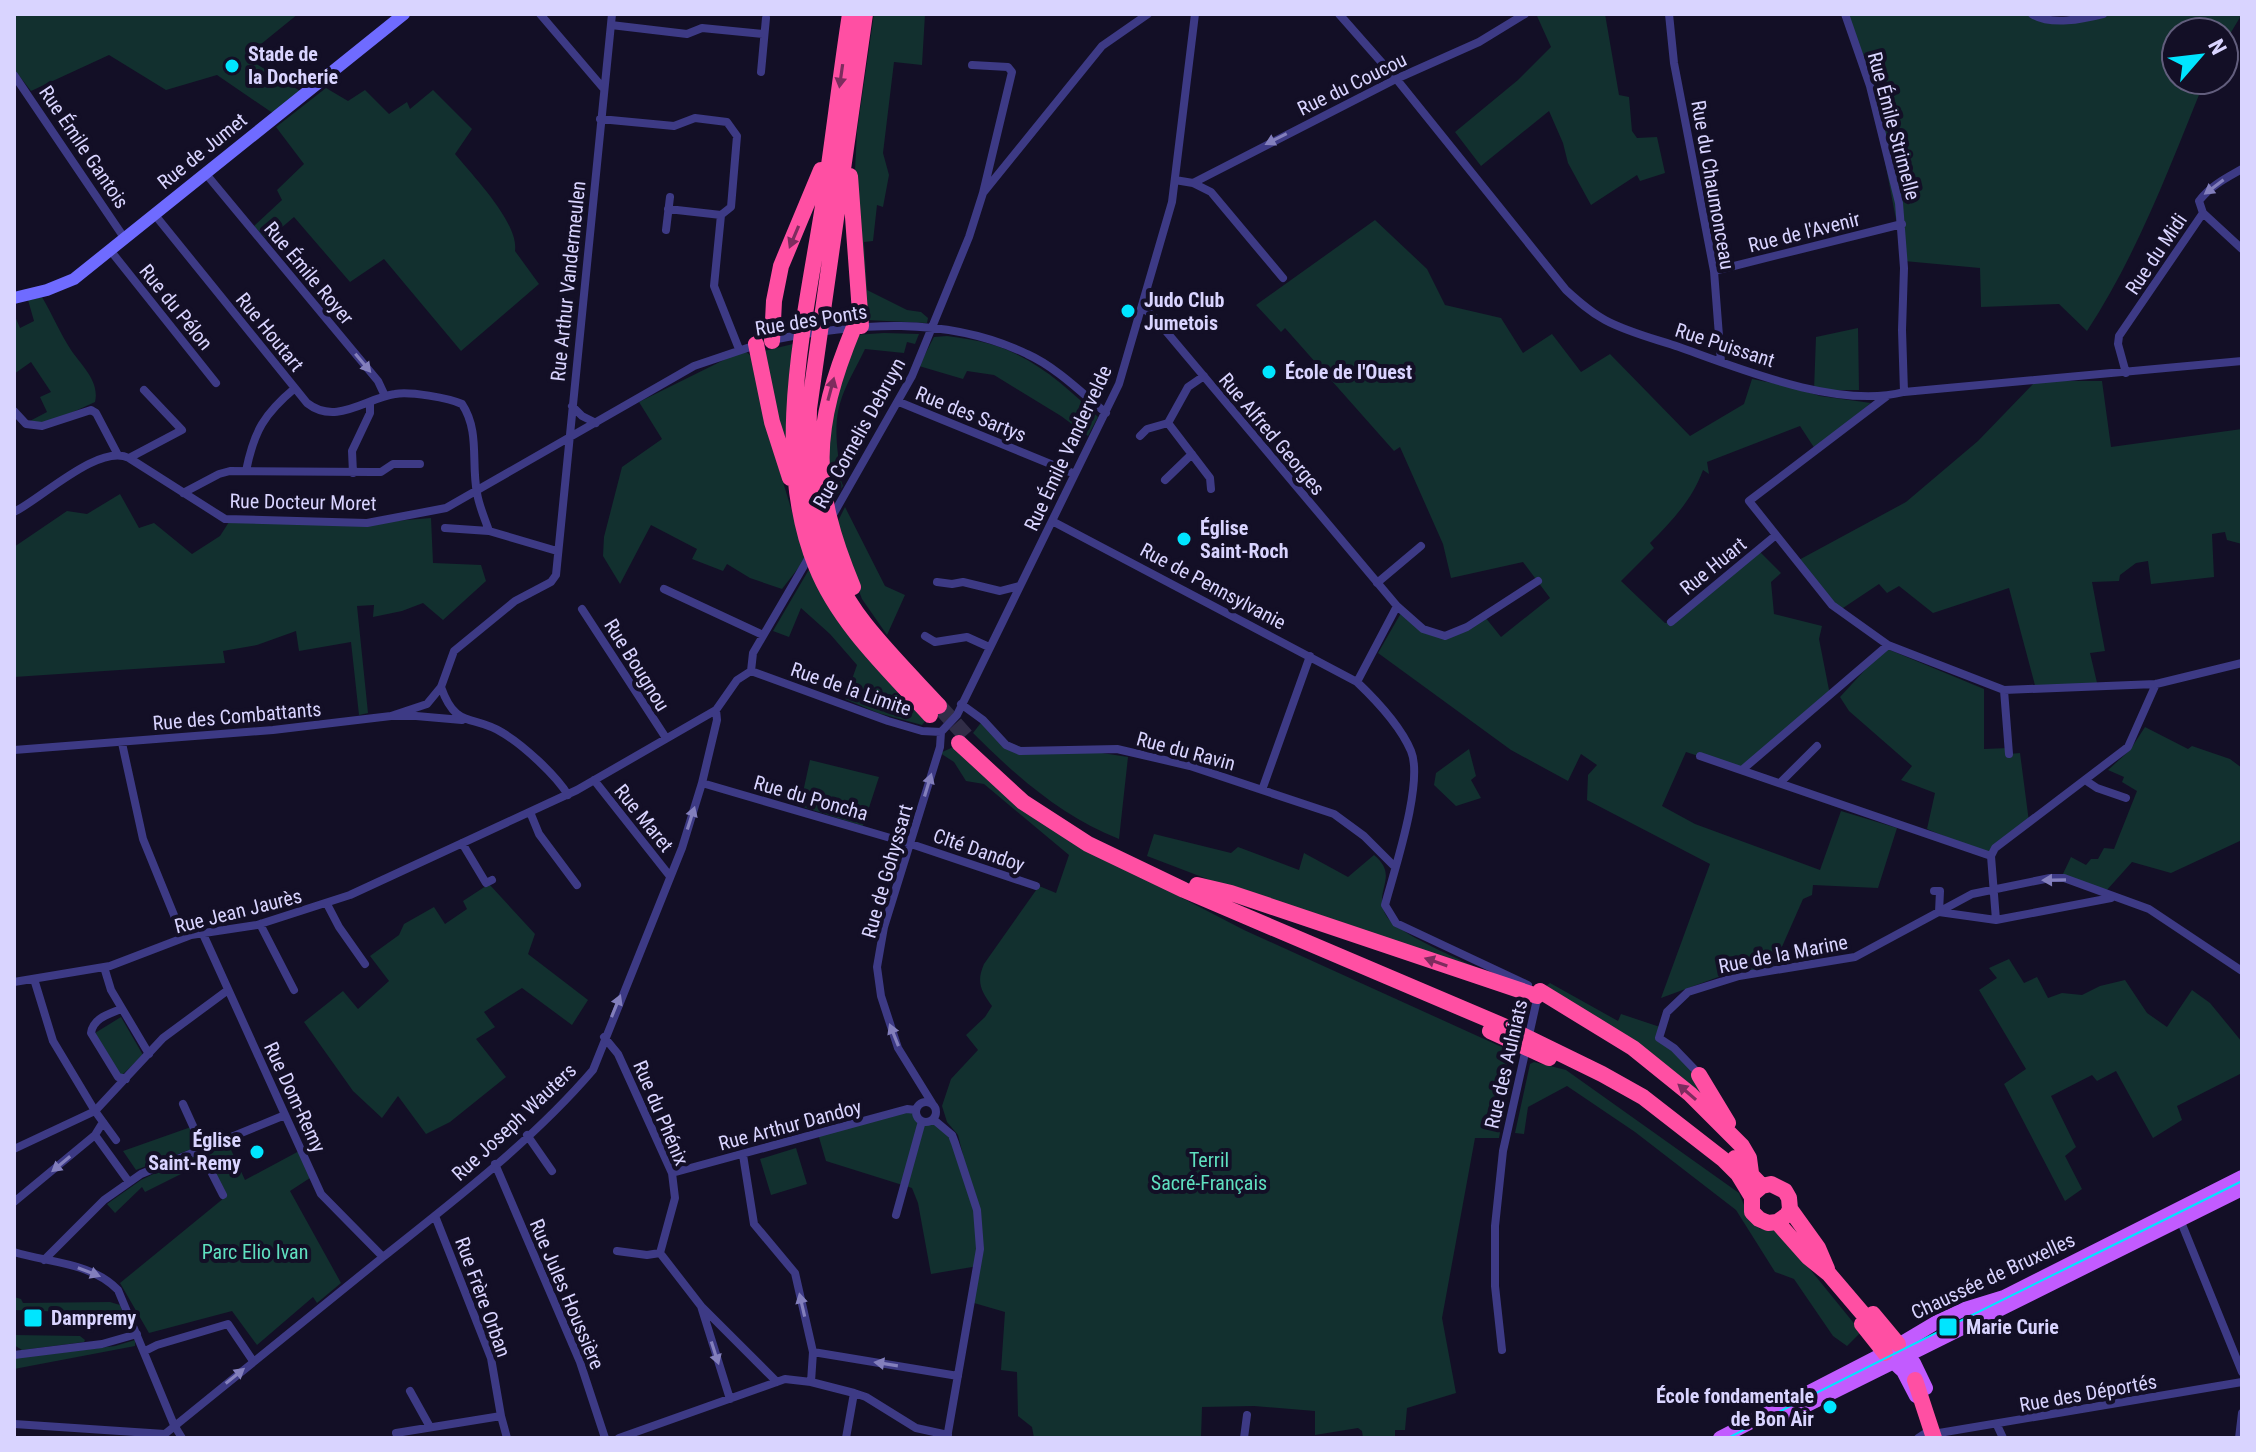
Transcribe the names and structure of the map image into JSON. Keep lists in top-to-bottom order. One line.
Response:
{"streets":{"main road":["Chaussée de Bruxelles"],"street":["Rue du Coucou","Rue Émile Strimelle","Rue Émile Gantois","Rue de Jumet","Rue du Chaumonceau","Rue de l'Avenir","Rue du Midi","Rue Émile Royer","Rue Arthur Vandermeulen","Rue du Pélon","Rue des Ponts","Rue Houtart","Rue Puissant","Rue des Sartys","Rue Cornelis Debruyn","Rue Alfred Georges","Rue Émile Vandervelde","Rue Docteur Moret","Rue Huart","Rue de Pennsylvanie","Rue Bougnou","Rue de la Limite","Rue des Combattants","Rue du Ravin","Rue du Poncha","Rue Maret","CIté Dandoy","Rue de Gohyssart","Rue Jean Jaurès","Rue de la Marine","Rue des Aulniats","Rue Dom-Remy","Rue du Phénix","Rue Joseph Wauters","Rue Arthur Dandoy","Rue Jules Houssière","Rue Frère Orban","Rue des Déportés"]},"crossings":[["Rue du Coucou","Rue Puissant"],["Rue Émile Strimelle","Rue de l'Avenir"],["Rue Émile Strimelle","Rue Puissant"],["Rue Émile Gantois","Rue de Jumet"],["Rue de Jumet","Rue Émile Royer"],["Rue de Jumet","Rue du Pélon"],["Rue de Jumet","Rue Houtart"],["Rue du Chaumonceau","Rue de l'Avenir"],["Rue du Chaumonceau","Rue Puissant"],["Rue du Midi","Rue Puissant"],["Rue Émile Royer","Rue Houtart"],["Rue Arthur Vandermeulen","Rue des Ponts"],["Rue Arthur Vandermeulen","Rue Docteur Moret"],["Rue des Ponts","Rue Cornelis Debruyn"],["Rue des Ponts","Rue Émile Vandervelde"],["Rue des Ponts","Rue Docteur Moret"],["Rue des Sartys","Rue Cornelis Debruyn"],["Rue des Sartys","Rue Émile Vandervelde"],["Rue Cornelis Debruyn","Rue de la Limite"],["Rue Cornelis Debruyn","Rue Jean Jaurès"],["Rue Alfred Georges","Rue Émile Vandervelde"],["Rue Émile Vandervelde","Rue de Pennsylvanie"],["Rue Émile Vandervelde","Rue de la Limite"],["Rue Émile Vandervelde","Rue du Ravin"],["Rue Émile Vandervelde","Rue de Gohyssart"],["Rue de Pennsylvanie","Rue des Aulniats"],["Rue Bougnou","Rue Jean Jaurès"],["Rue de la Limite","Rue de Gohyssart"],["Rue de la Limite","Rue Jean Jaurès"],["Rue des Combattants","Rue Jean Jaurès"],["Rue du Ravin","Rue des Aulniats"],["Rue du Poncha","CIté Dandoy"],["Rue du Poncha","Rue de Gohyssart"],["Rue du Poncha","Rue Joseph Wauters"],["Rue Maret","Rue Jean Jaurès"],["Rue Maret","Rue Joseph Wauters"],["CIté Dandoy","Rue de Gohyssart"],["Rue de Gohyssart","Rue Arthur Dandoy"],["Rue Jean Jaurès","Rue Dom-Remy"],["Rue Jean Jaurès","Rue Joseph Wauters"],["Rue Dom-Remy","Rue Joseph Wauters"],["Rue du Phénix","Rue Joseph Wauters"],["Rue du Phénix","Rue Arthur Dandoy"],["Rue Joseph Wauters","Rue Jules Houssière"],["Rue Joseph Wauters","Rue Frère Orban"]],"one_way":["Rue du Coucou","Rue Émile Royer","Rue de Gohyssart","Rue Joseph Wauters"],"parks":["Terril Sacré-Français","Parc Elio Ivan"],"places":{"other":["Stade de la Docherie","Judo Club Jumetois","École de l'Ouest","Église Saint-Roch","Église Saint-Remy","École fondamentale de Bon Air"],"transit":["Dampremy","Marie Curie"]},"north":"top right"}
